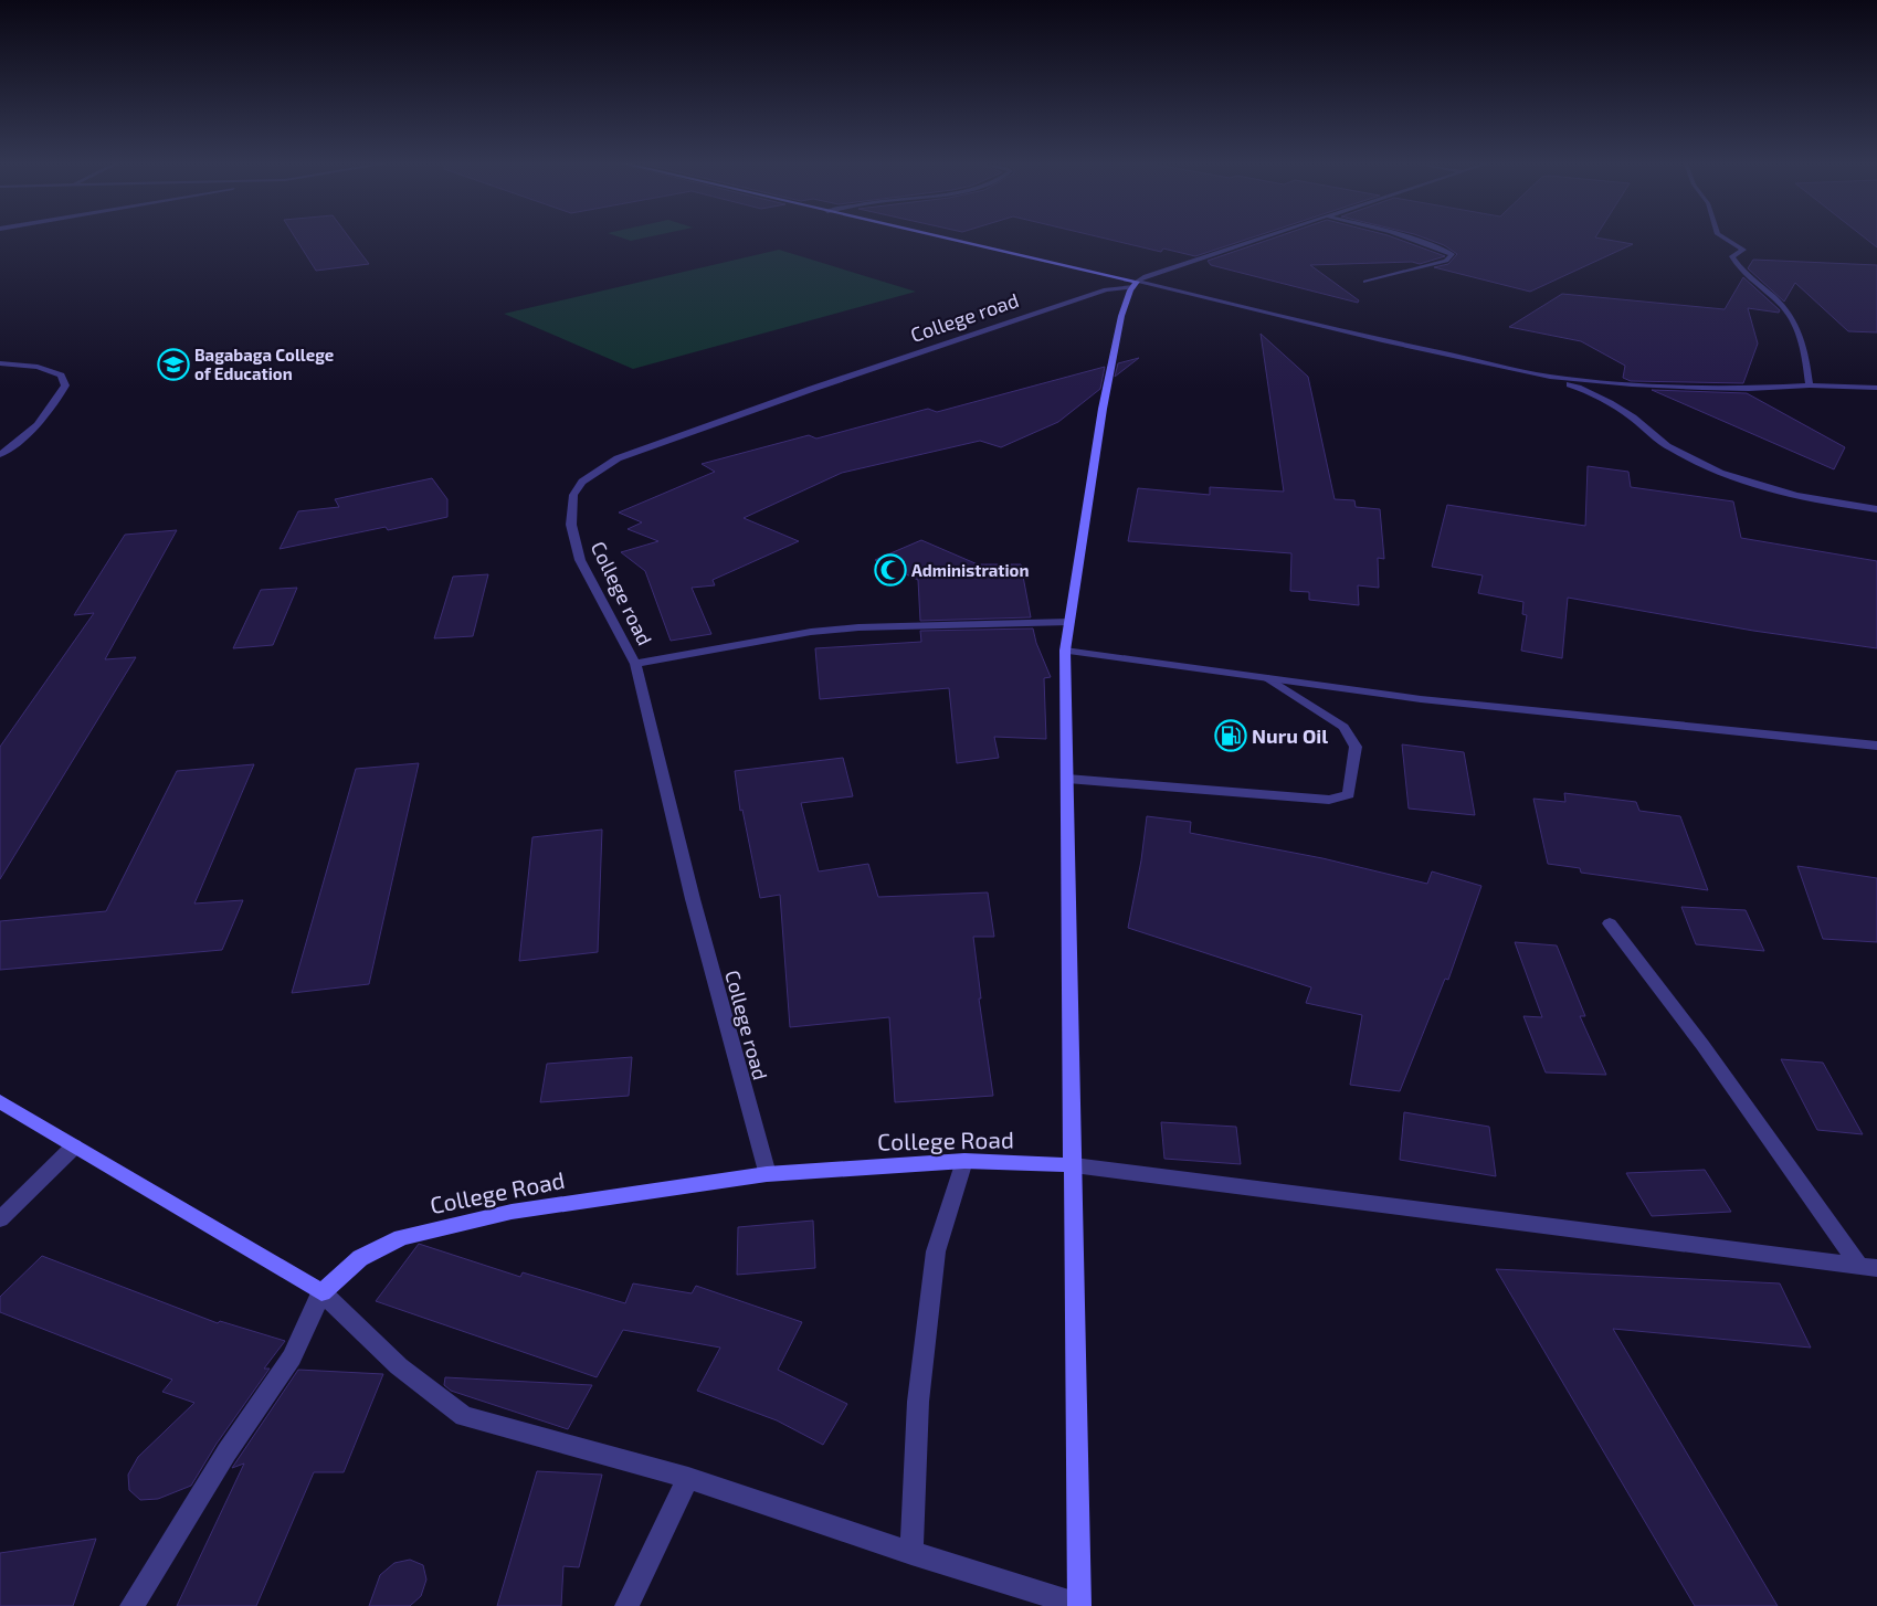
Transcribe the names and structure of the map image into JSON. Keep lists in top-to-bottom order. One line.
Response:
{"streets":{"street":["College road","College Road"]},"crossings":[["College road","College Road"]],"places":{"school or university":["Bagabaga College of Education"],"mosque":["Administration"],"fuel station":["Nuru Oil"]}}
